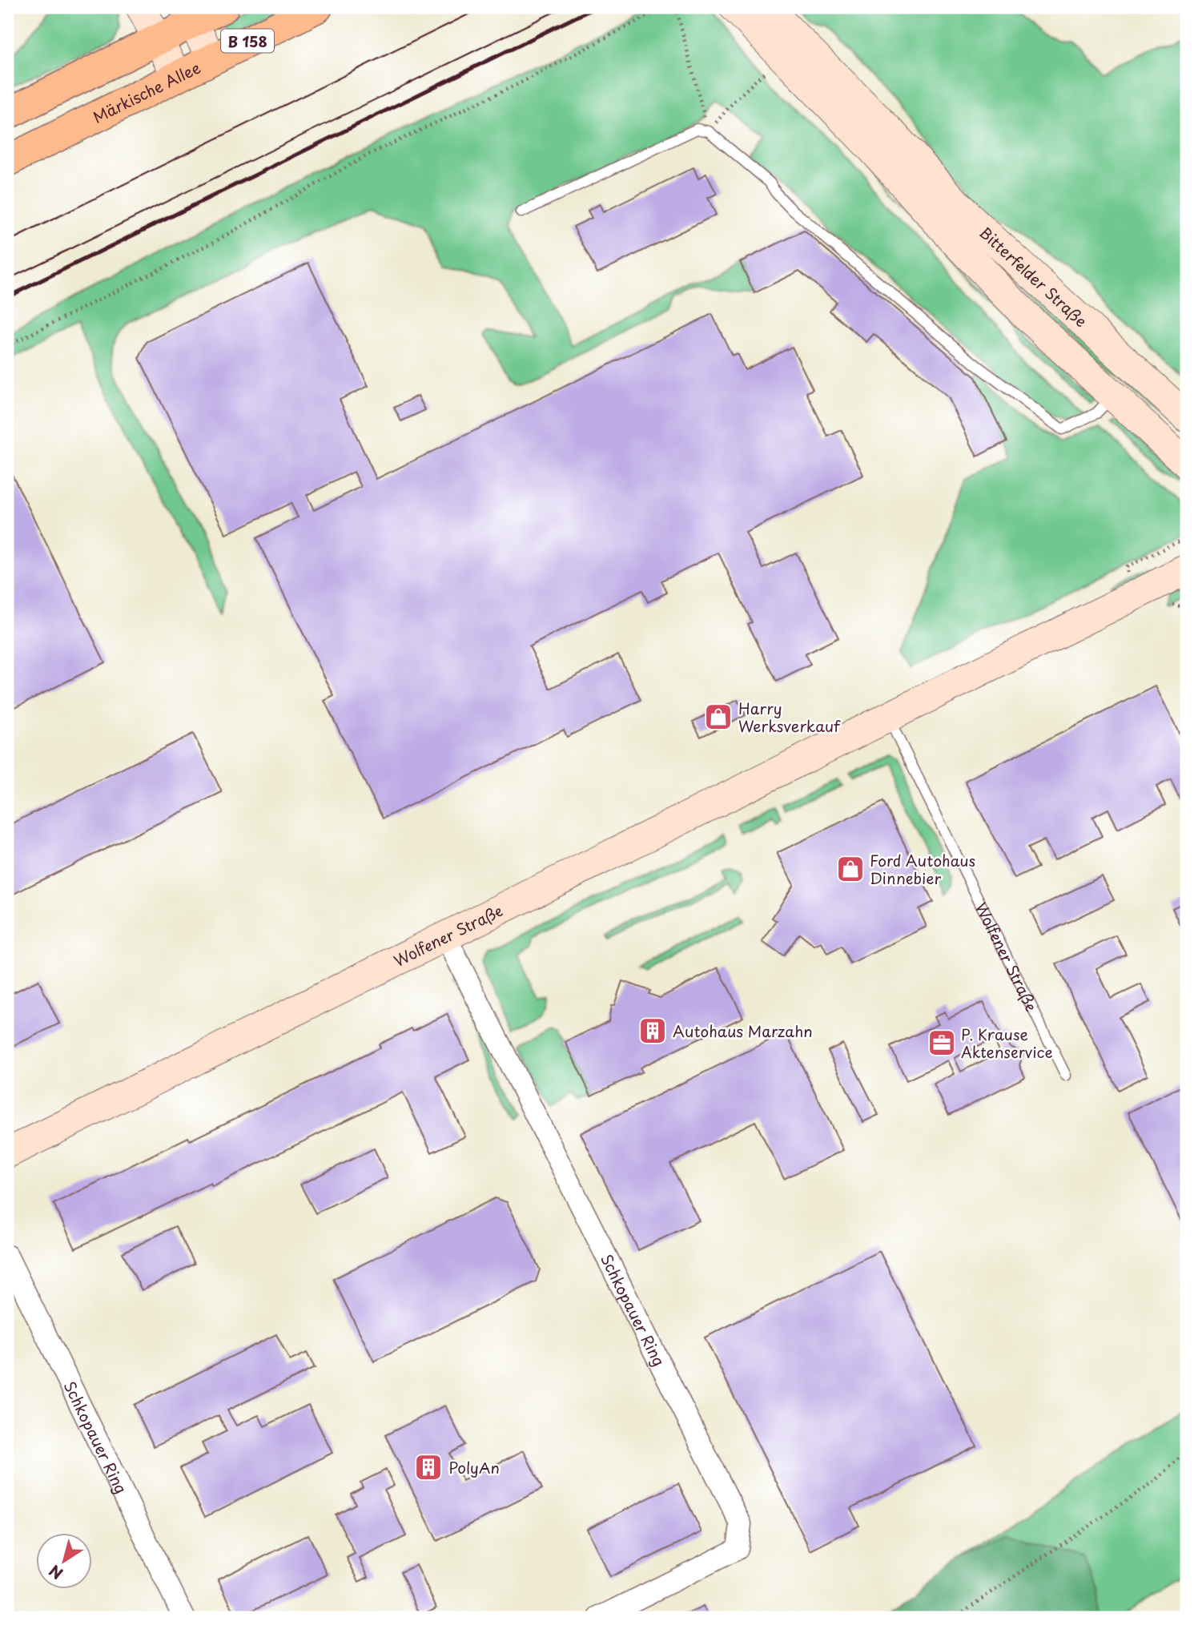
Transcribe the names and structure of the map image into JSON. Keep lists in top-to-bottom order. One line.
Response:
{"streets":{"main road":["B 158","Märkische Allee","Bitterfelder Straße","Wolfener Straße"],"street":["Schkopauer Ring"]},"crossings":[["Wolfener Straße","Schkopauer Ring"]],"places":{"shop":["Harry Werksverkauf","Ford Autohaus Dinnebier"],"building":["Autohaus Marzahn","PolyAn"],"office":["P. Krause Aktenservice"]},"north":"bottom left"}
